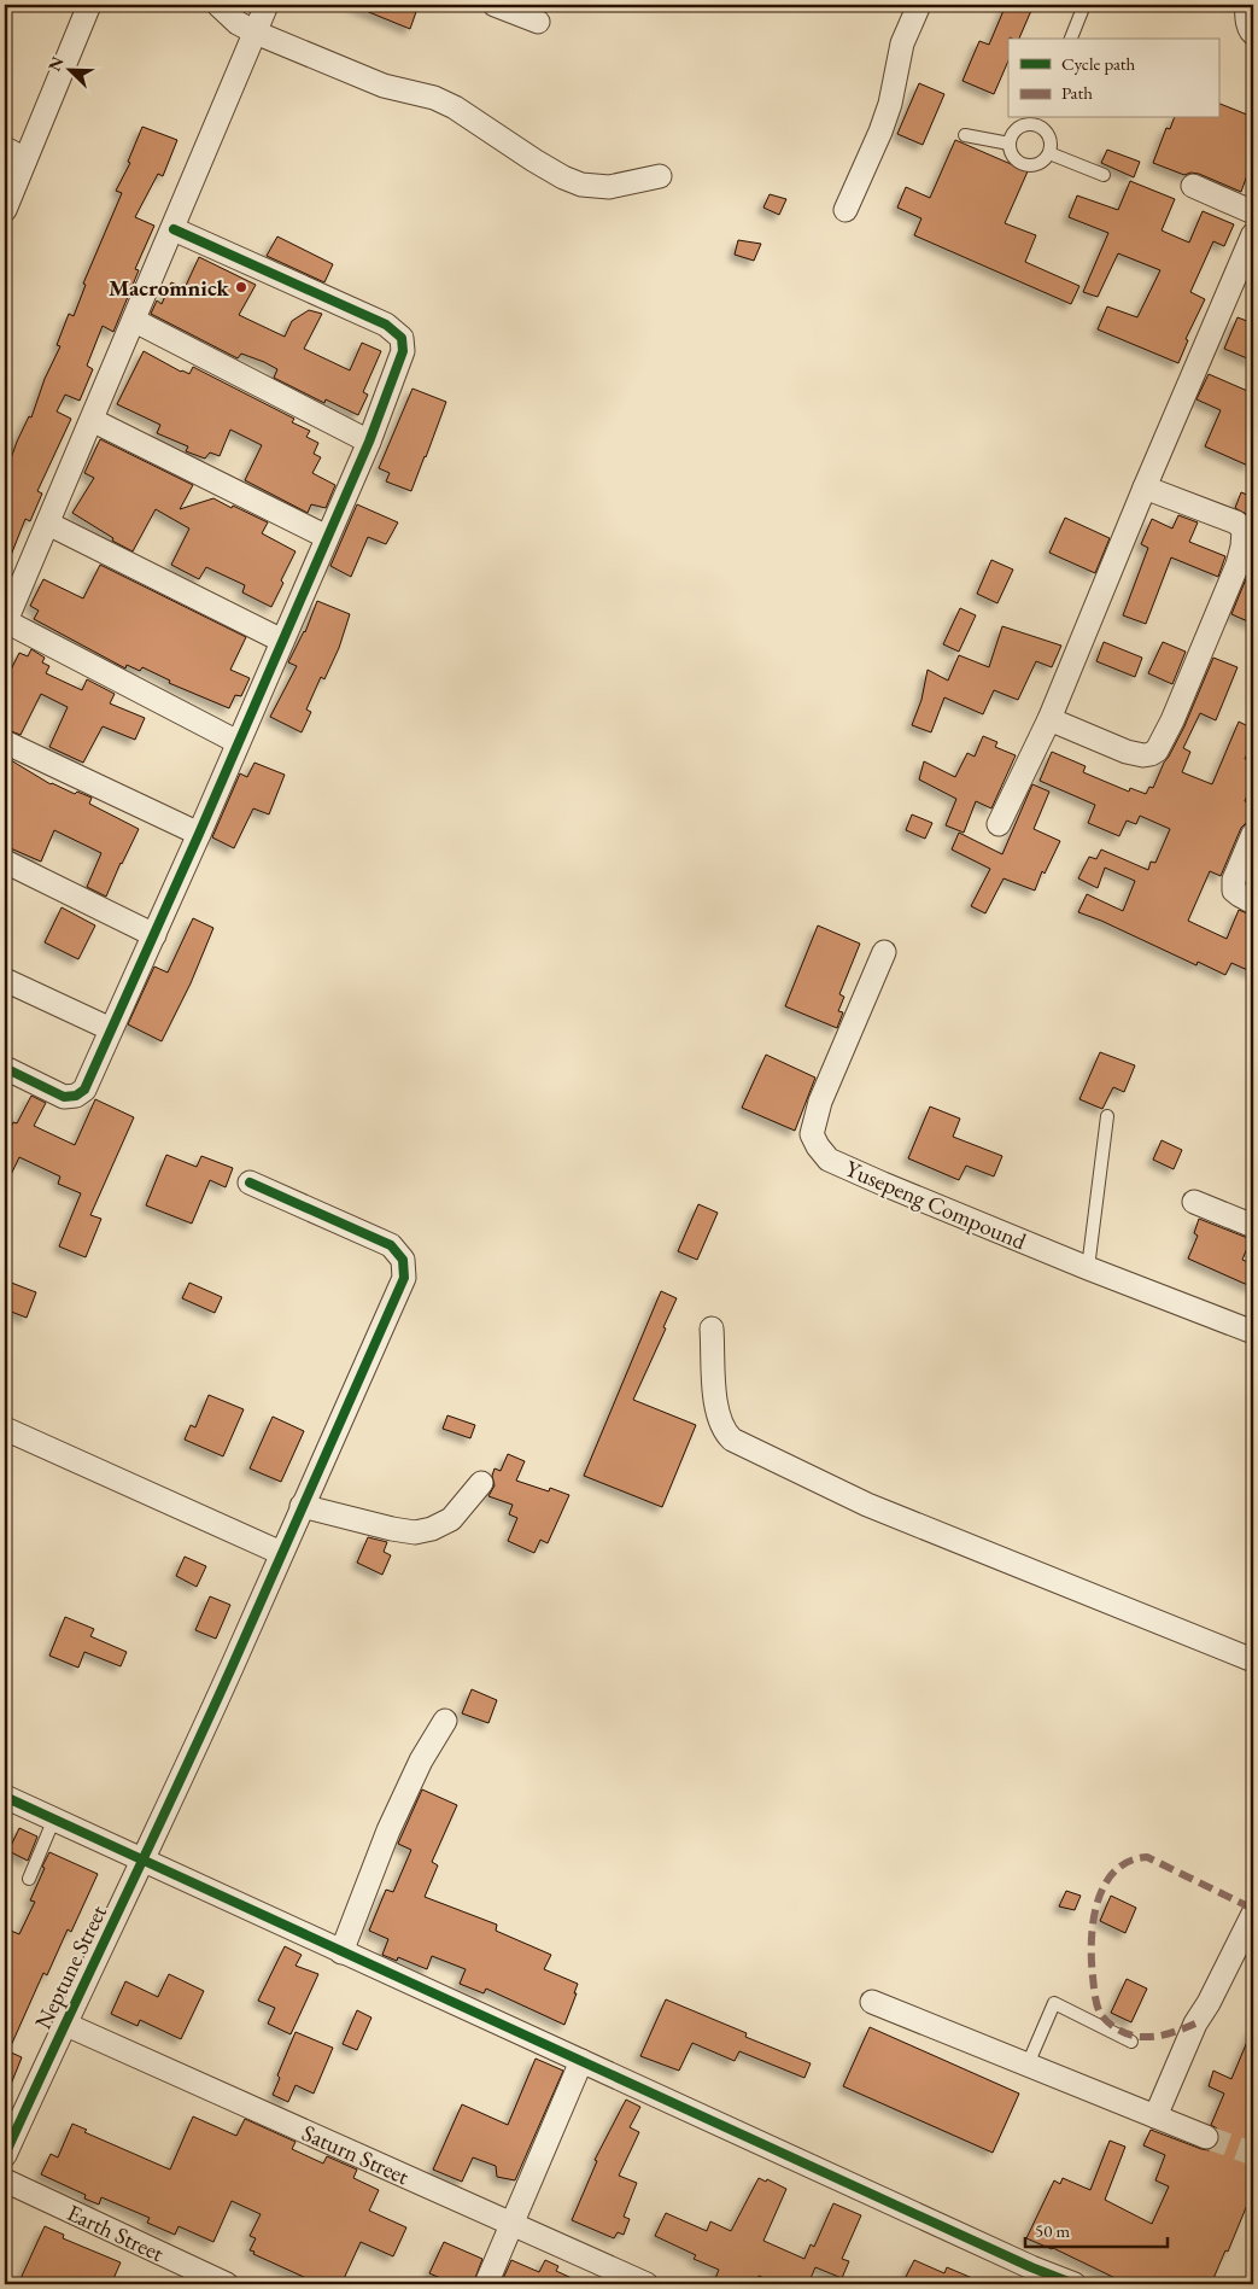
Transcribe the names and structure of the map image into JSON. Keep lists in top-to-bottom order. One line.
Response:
{"streets":{"street":["Yusepeng Compound","Neptune Street","Saturn Street","Earth Street"]},"crossings":[["Neptune Street","Saturn Street"]],"places":["Macromnick"],"legend":["Cycle path","Path"],"scale_bar":"50 m","north":"top left"}
